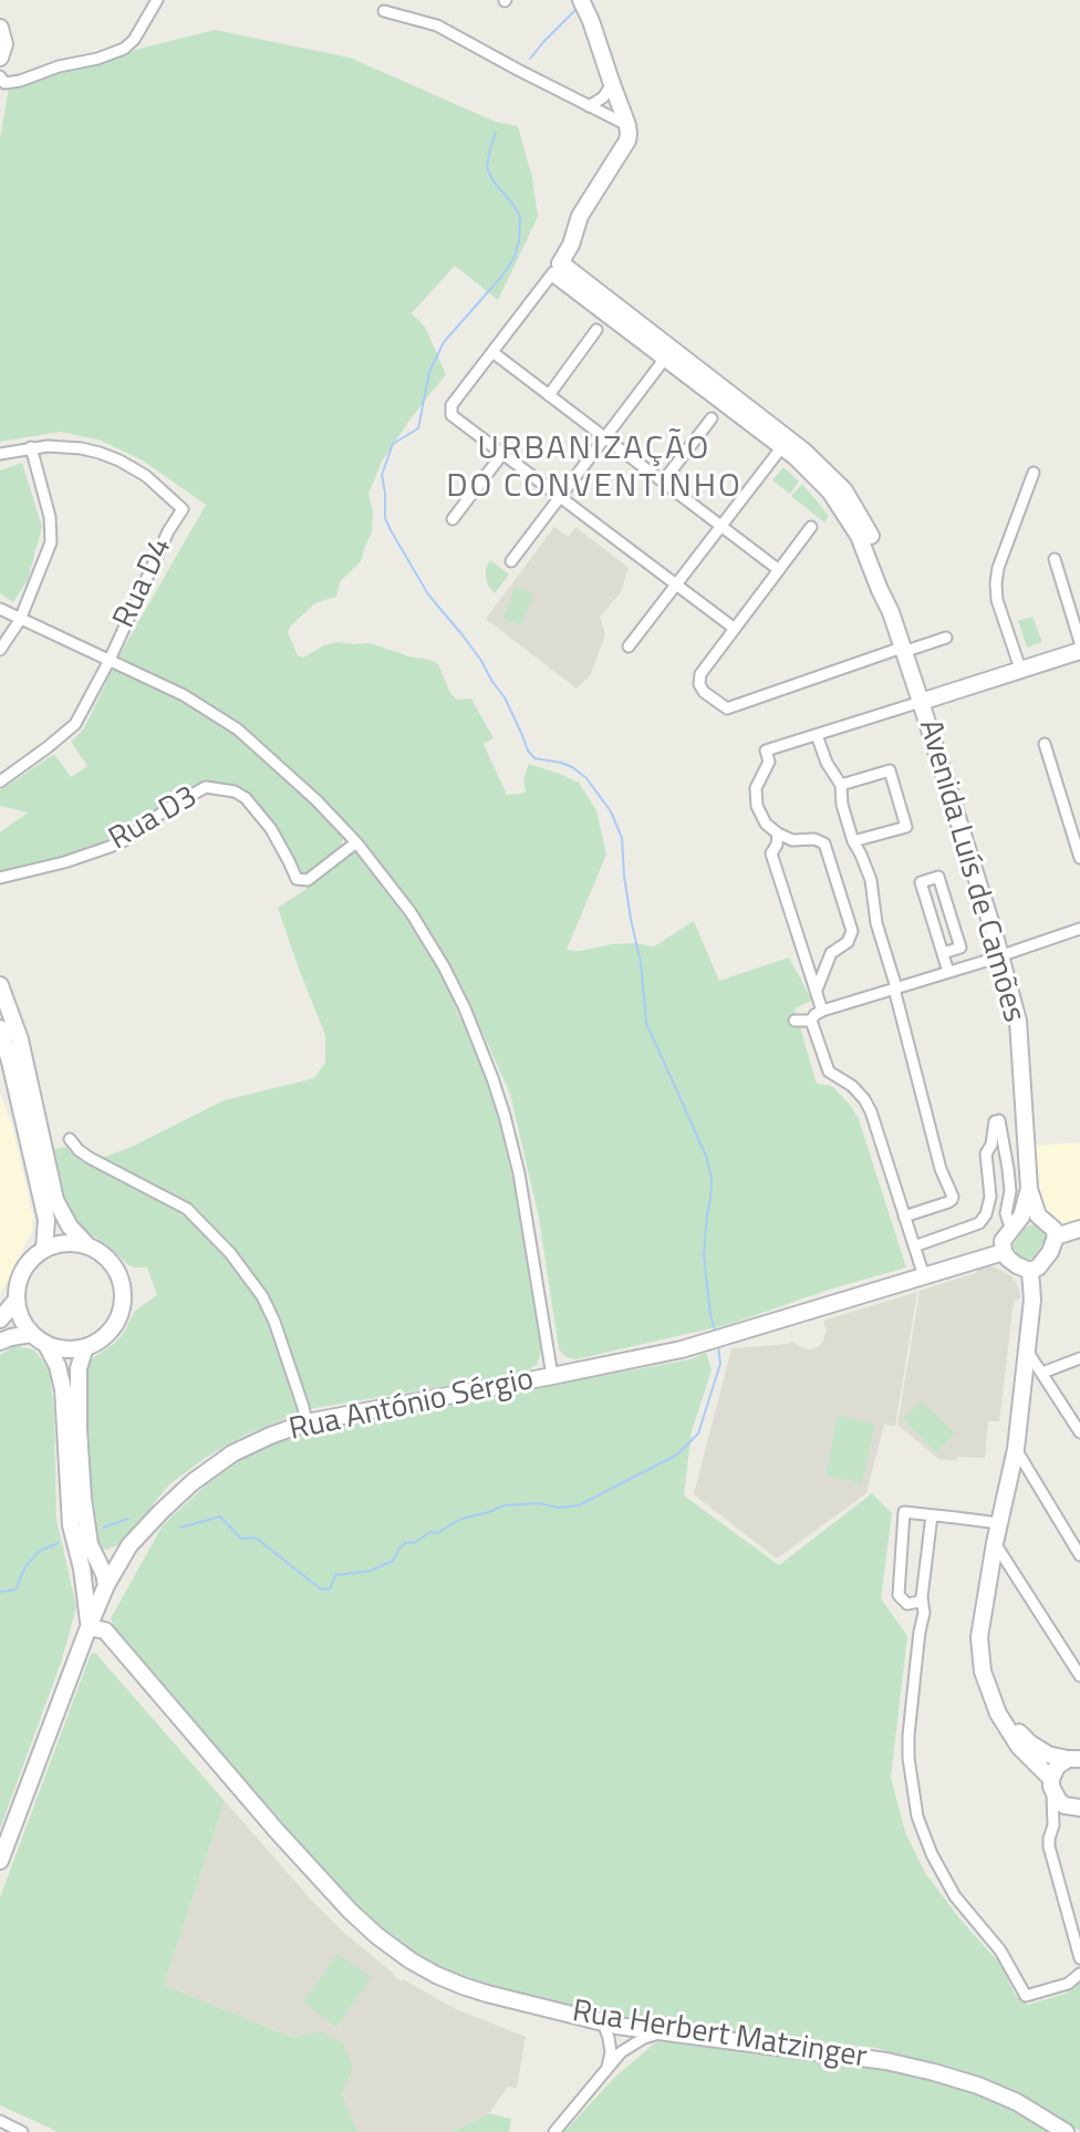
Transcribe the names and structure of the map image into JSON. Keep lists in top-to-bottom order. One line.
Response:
{"streets":{"street":["Rua D4","Rua D3","Avenida Luís de Camões","Rua António Sérgio","Rua Herbert Matzinger"]},"crossings":[["Avenida Luís de Camões","Rua António Sérgio"],["Rua António Sérgio","Rua Herbert Matzinger"]],"districts":["URBANIZAÇÃO DO CONVENTINHO"]}
